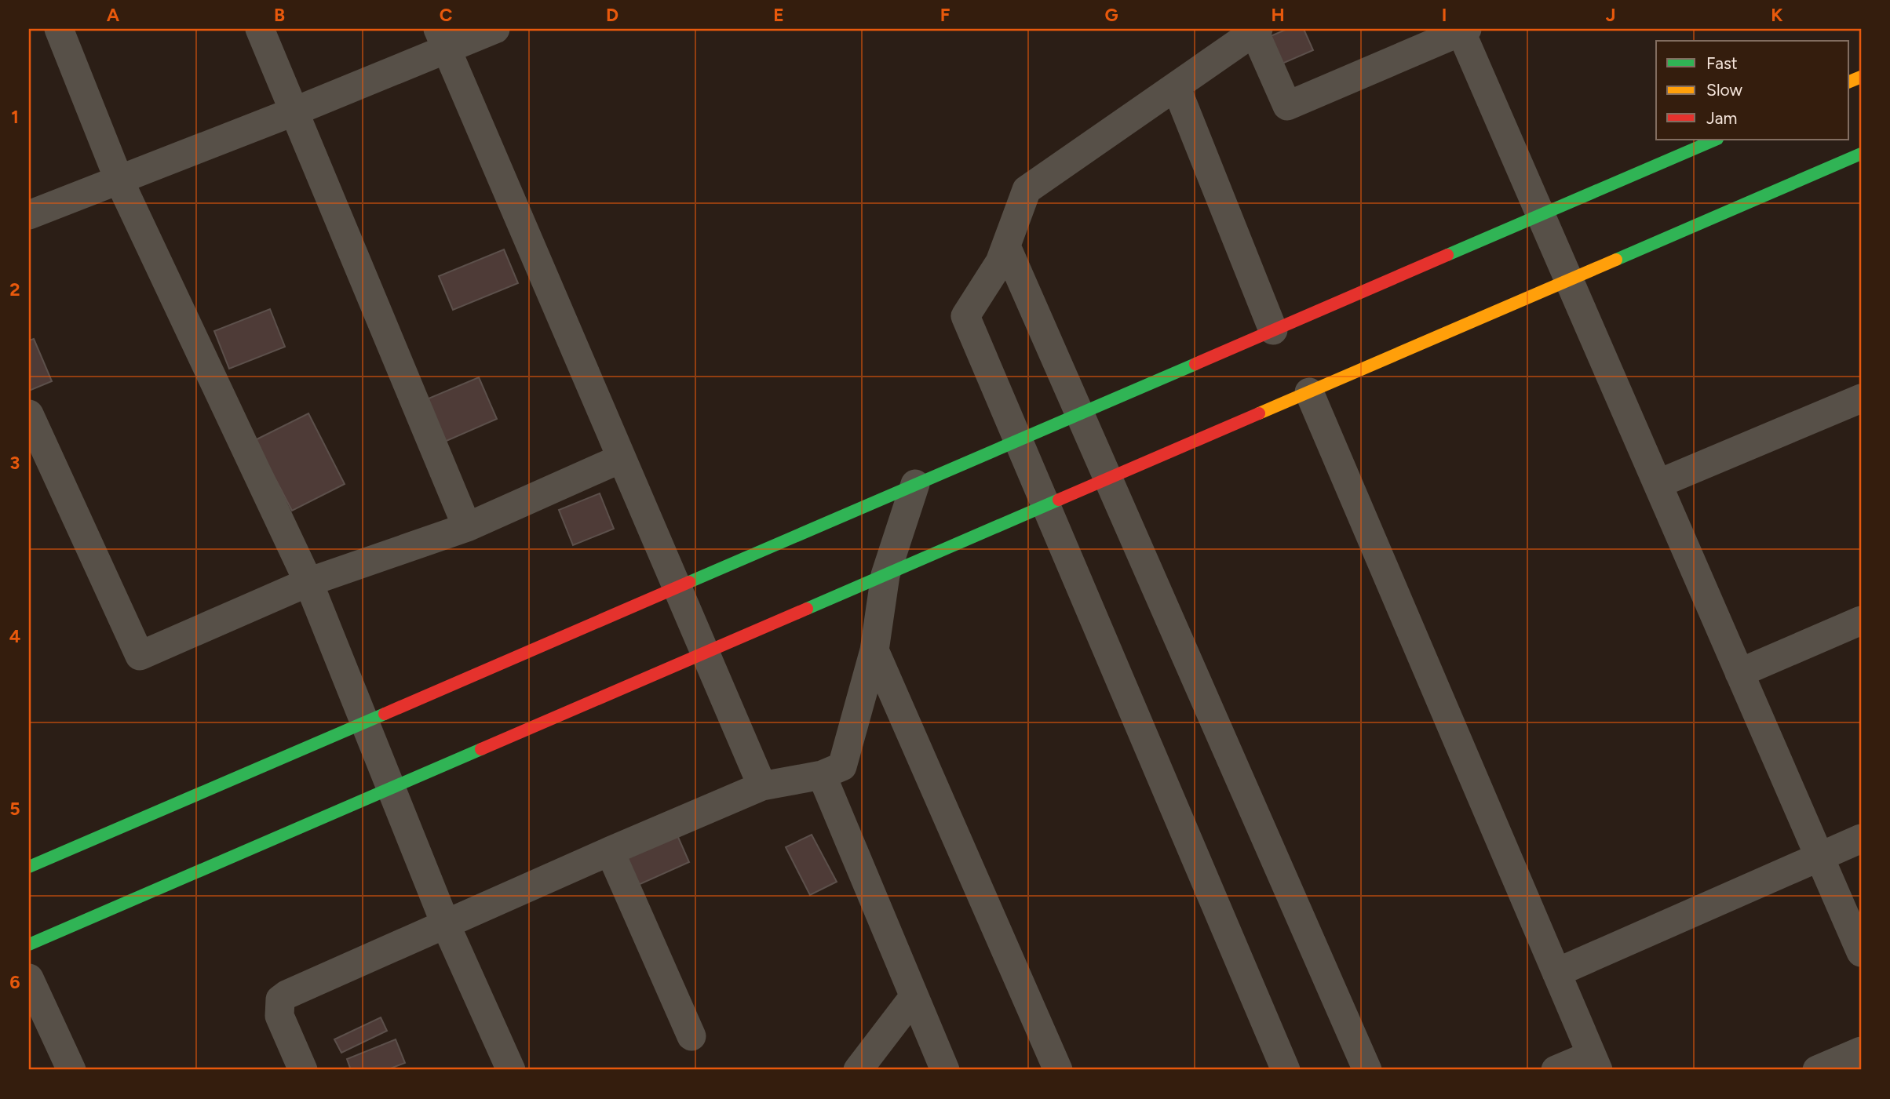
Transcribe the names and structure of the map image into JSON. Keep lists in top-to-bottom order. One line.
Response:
{"legend":["Fast","Slow","Jam"],"grid":{"columns":["A","B","C","D","E","F","G","H","I","J","K"],"rows":["1","2","3","4","5","6"]}}
